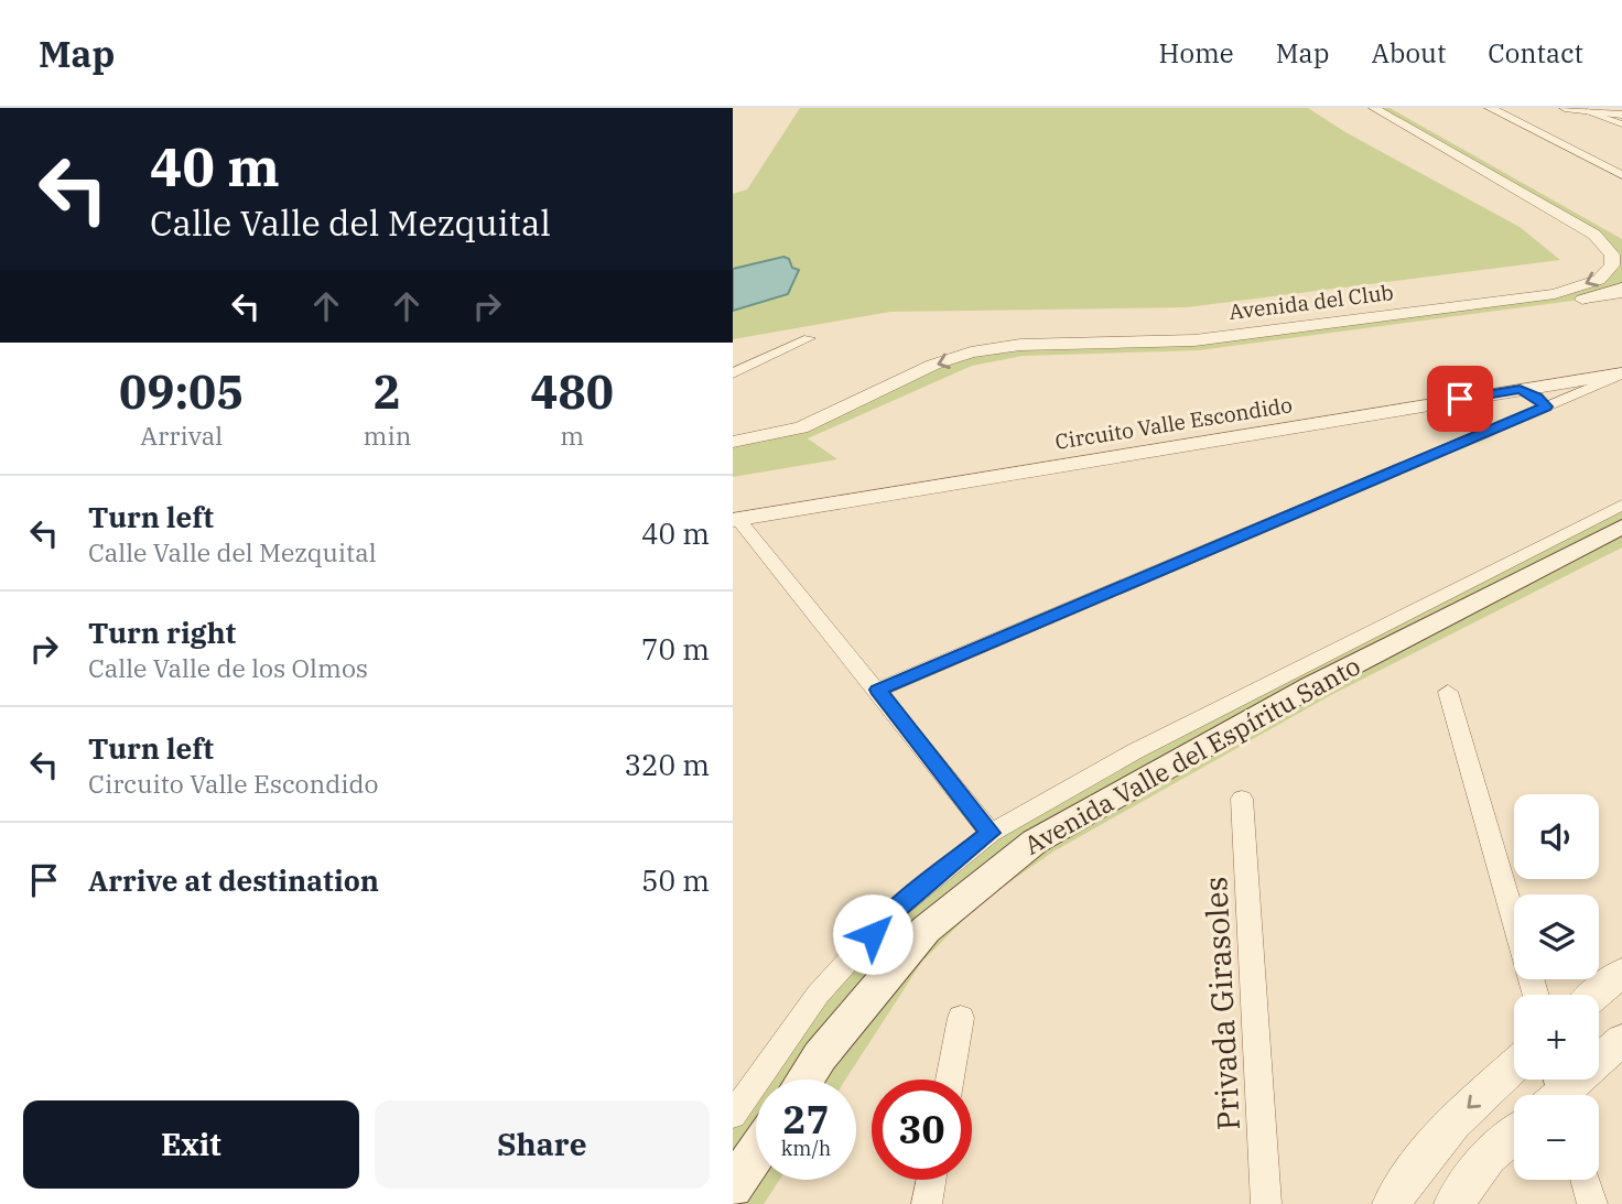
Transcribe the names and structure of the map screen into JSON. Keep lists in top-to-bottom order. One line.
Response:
{"streets":{"main road":["Avenida Valle del Espíritu Santo"],"street":["Avenida del Club","Circuito Valle Escondido","Privada Girasoles"]},"page":{"header":"Map","nav":["Home","Map","About","Contact"],"turn":["40 m","Calle Valle del Mezquital"],"eta":["09:05","Arrival","2","min","480","m"],"list":[{"name":"Turn left","note":"Calle Valle del Mezquital","value":"40 m"},{"name":"Turn right","note":"Calle Valle de los Olmos","value":"70 m"},{"name":"Turn left","note":"Circuito Valle Escondido","value":"320 m"},{"name":"Arrive at destination","value":"50 m"}],"map_buttons":["+","−"],"speed":"27 km/h","limit":"30","buttons":["Exit","Share"]}}
